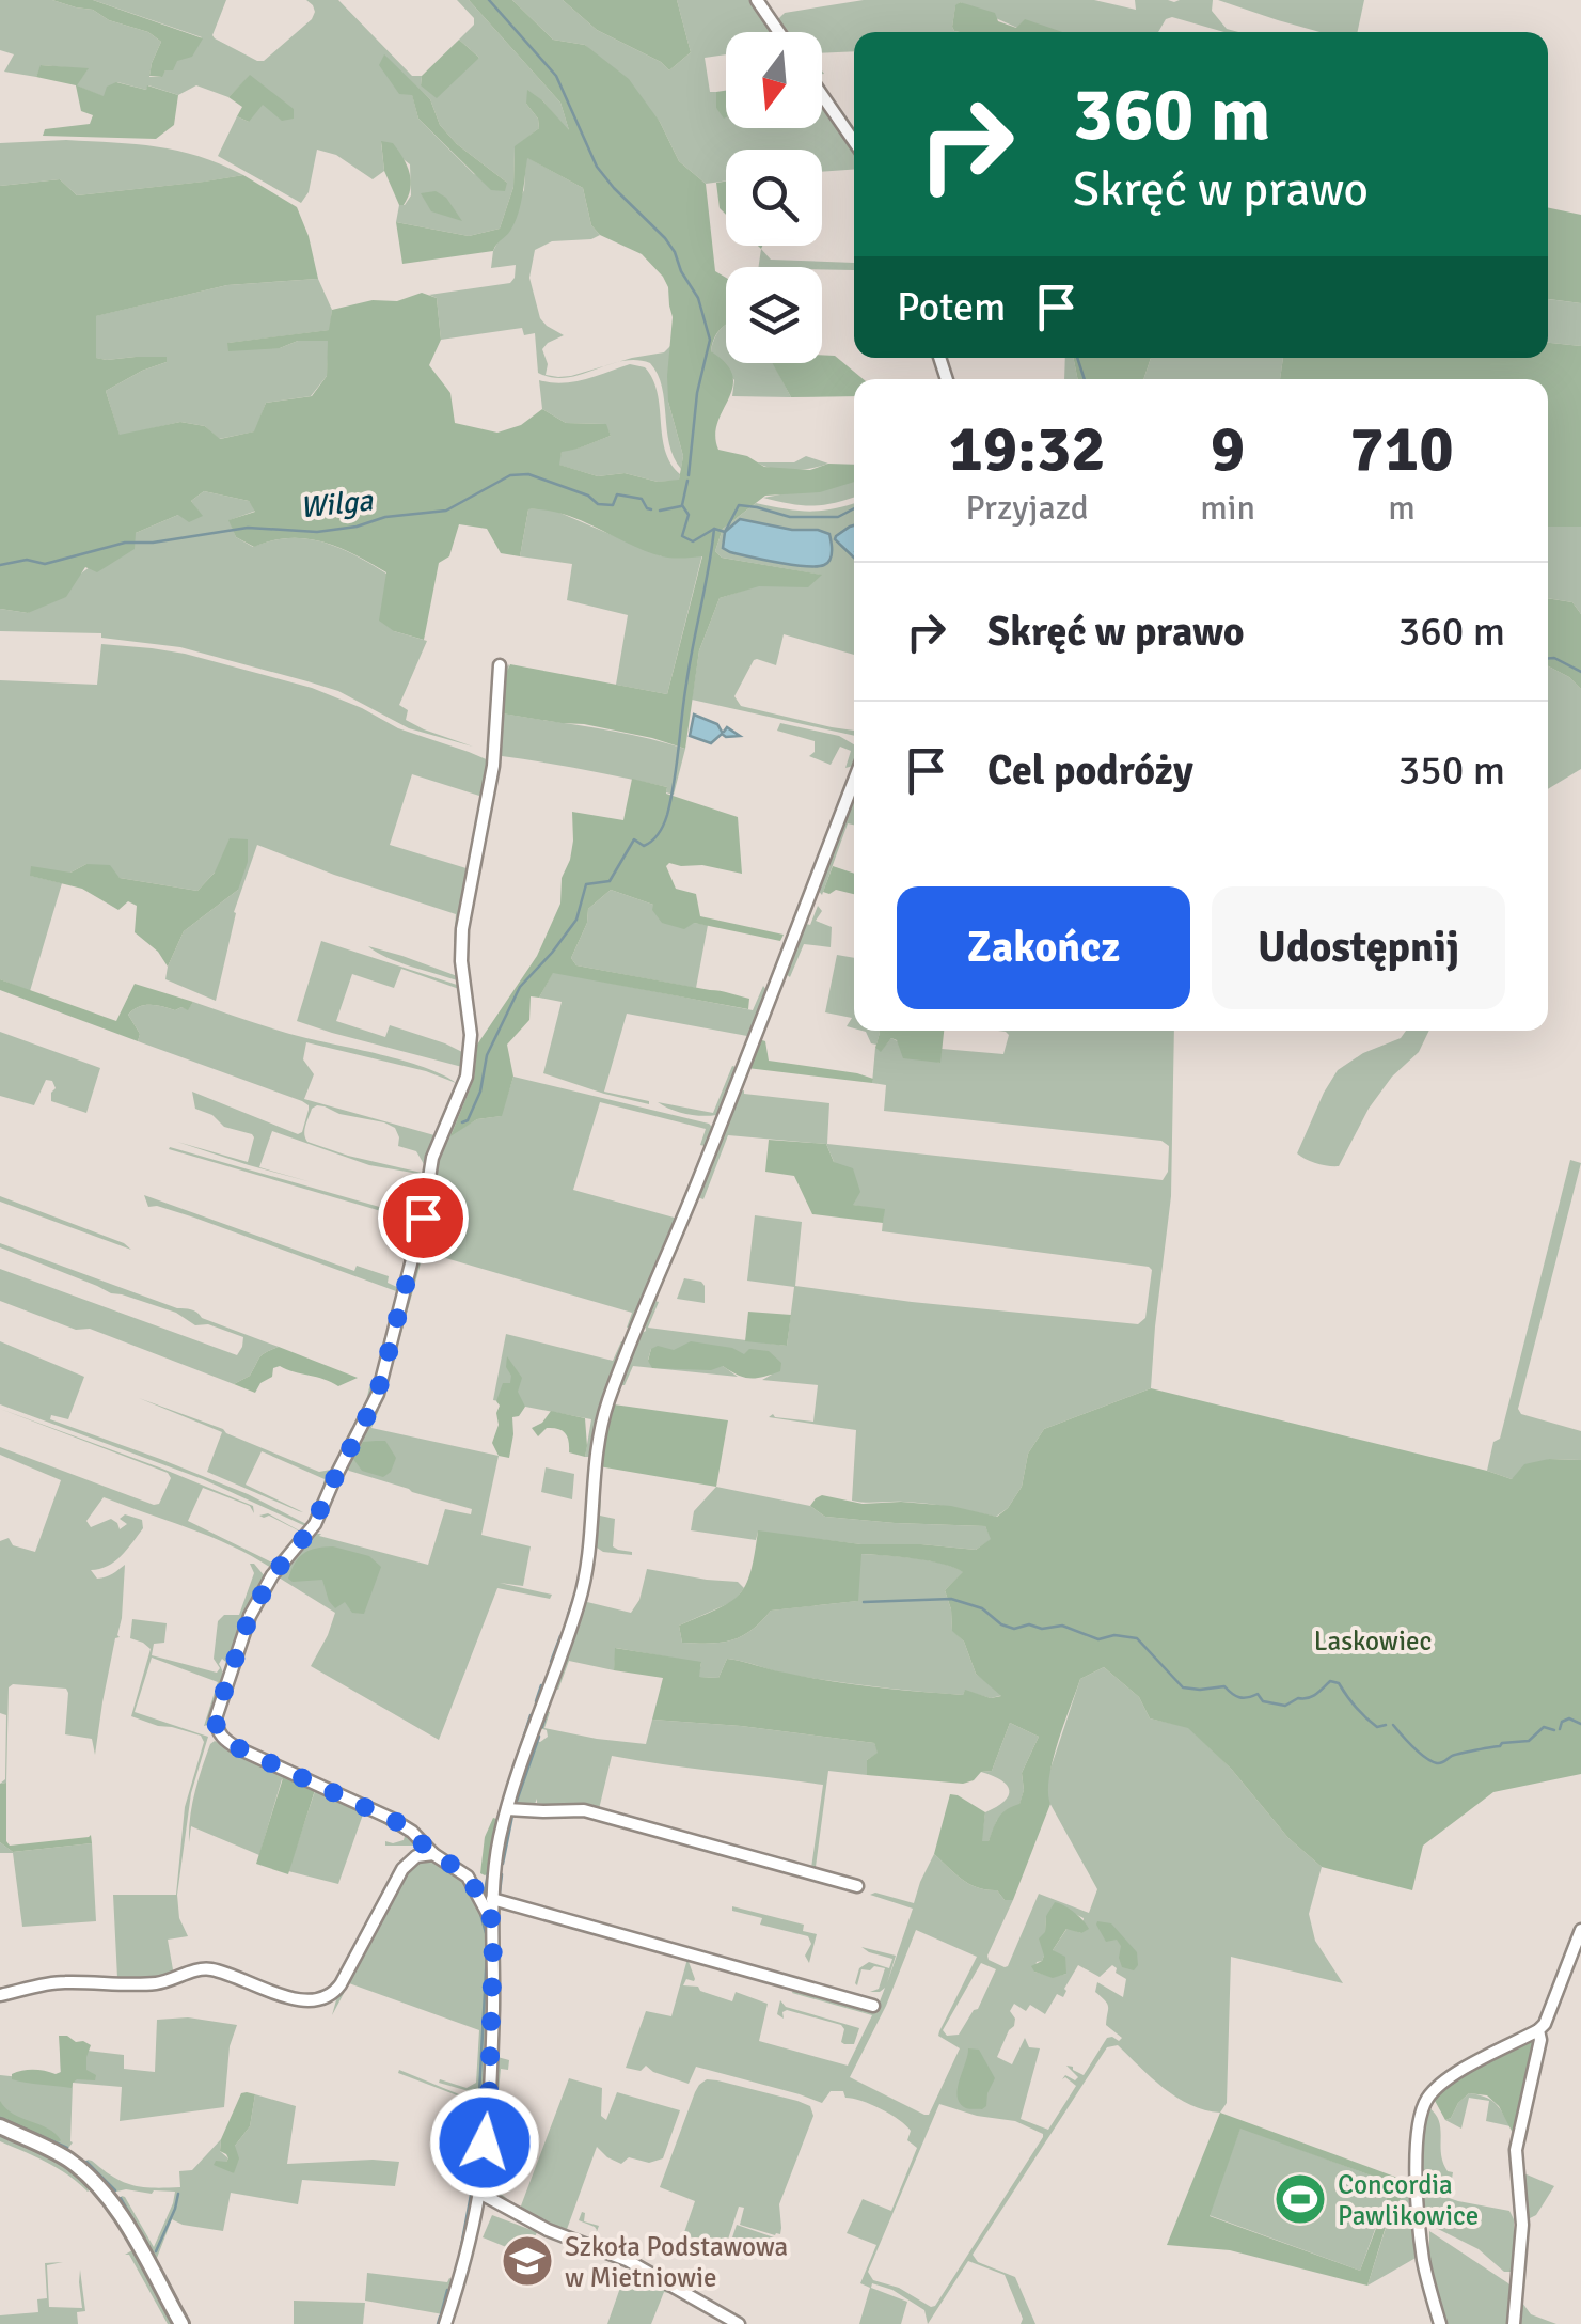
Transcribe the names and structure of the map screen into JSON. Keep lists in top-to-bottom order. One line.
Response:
{"water":["Wilga"],"parks":["Laskowiec"],"places":{"sports":["Concordia Pawlikowice"],"school or university":["Szkoła Podstawowa w Mietniowie"]},"north":"bottom","page":{"turn":["360 m","Skręć w prawo"],"then":"Potem","eta":["19:32","Przyjazd","9","min","710","m"],"list":[{"name":"Skręć w prawo","value":"360 m"},{"name":"Cel podróży","value":"350 m"}],"buttons":["Zakończ","Udostępnij"]}}
